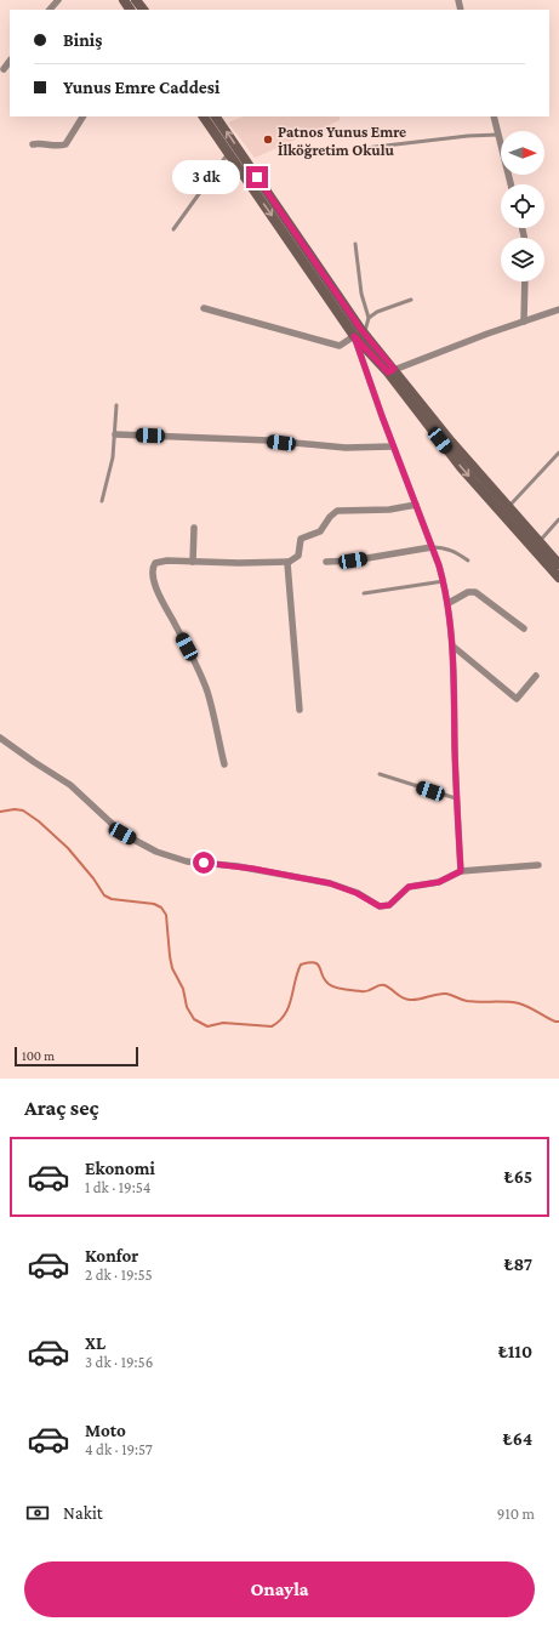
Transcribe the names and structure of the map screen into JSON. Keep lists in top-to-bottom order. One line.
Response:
{"places":["Patnos Yunus Emre İlköğretim Okulu"],"scale_bar":"100 m","north":"right","page":{"banner":["Biniş","Yunus Emre Caddesi"],"bubble":"3 dk","scale":"100 m","heading":"Araç seç","list":[{"name":"Ekonomi","note":"1 dk · 19:54","value":"₺65"},{"name":"Konfor","note":"2 dk · 19:55","value":"₺87"},{"name":"XL","note":"3 dk · 19:56","value":"₺110"},{"name":"Moto","note":"4 dk · 19:57","value":"₺64"}],"pay":["Nakit","910 m"],"buttons":"Onayla"}}
